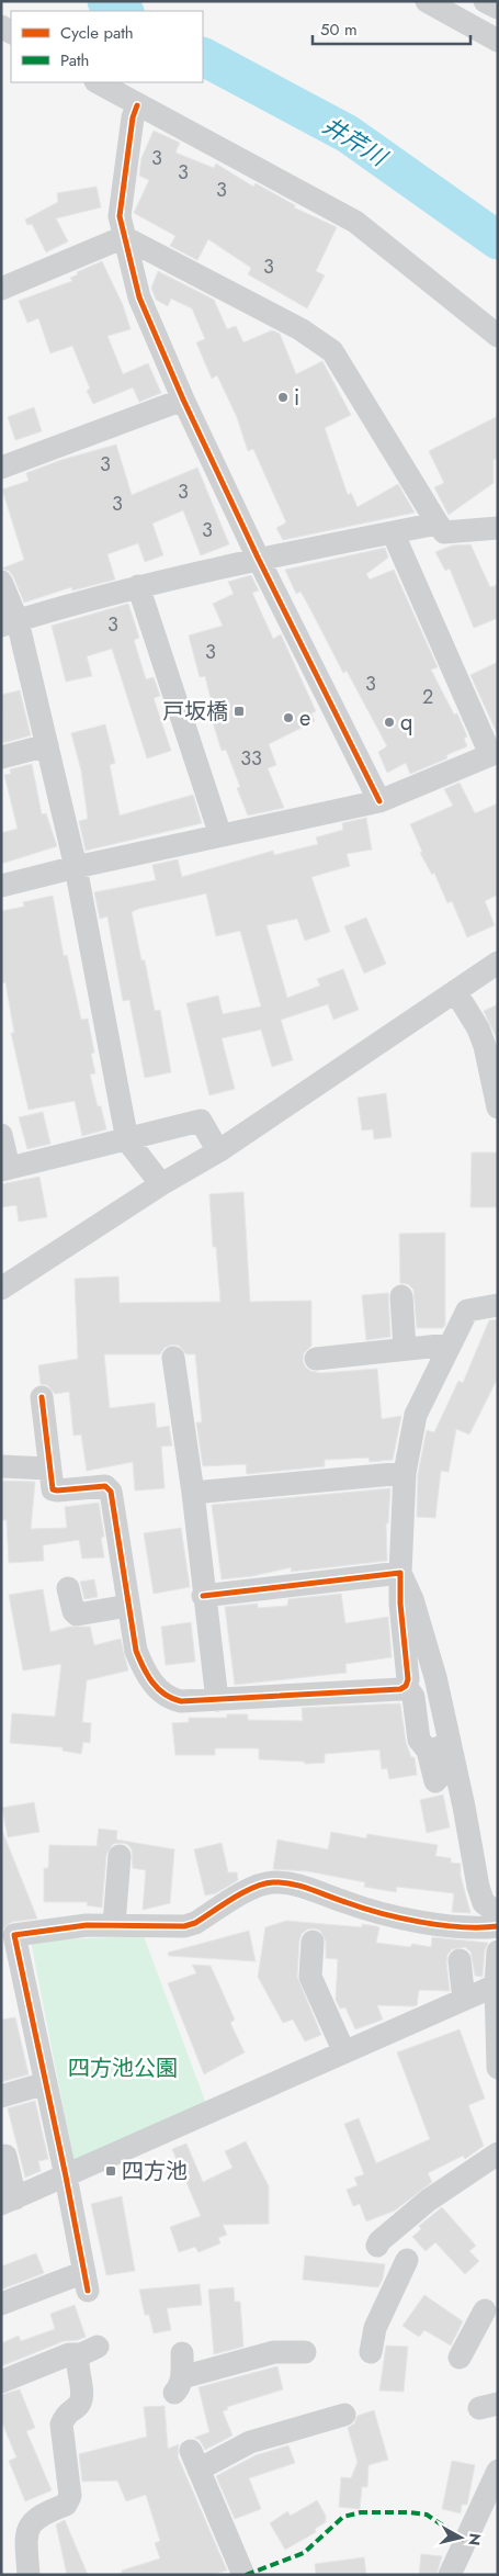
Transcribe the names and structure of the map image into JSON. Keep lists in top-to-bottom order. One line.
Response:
{"water":["井芹川"],"parks":["四方池公園"],"places":{"other":["i","e","q"],"transit":["戸坂橋","四方池"]},"house_numbers":["3","3","3","3","3","3","3","3","3","3","3","2","33"],"legend":["Cycle path","Path"],"scale_bar":"50 m","north":"right"}
